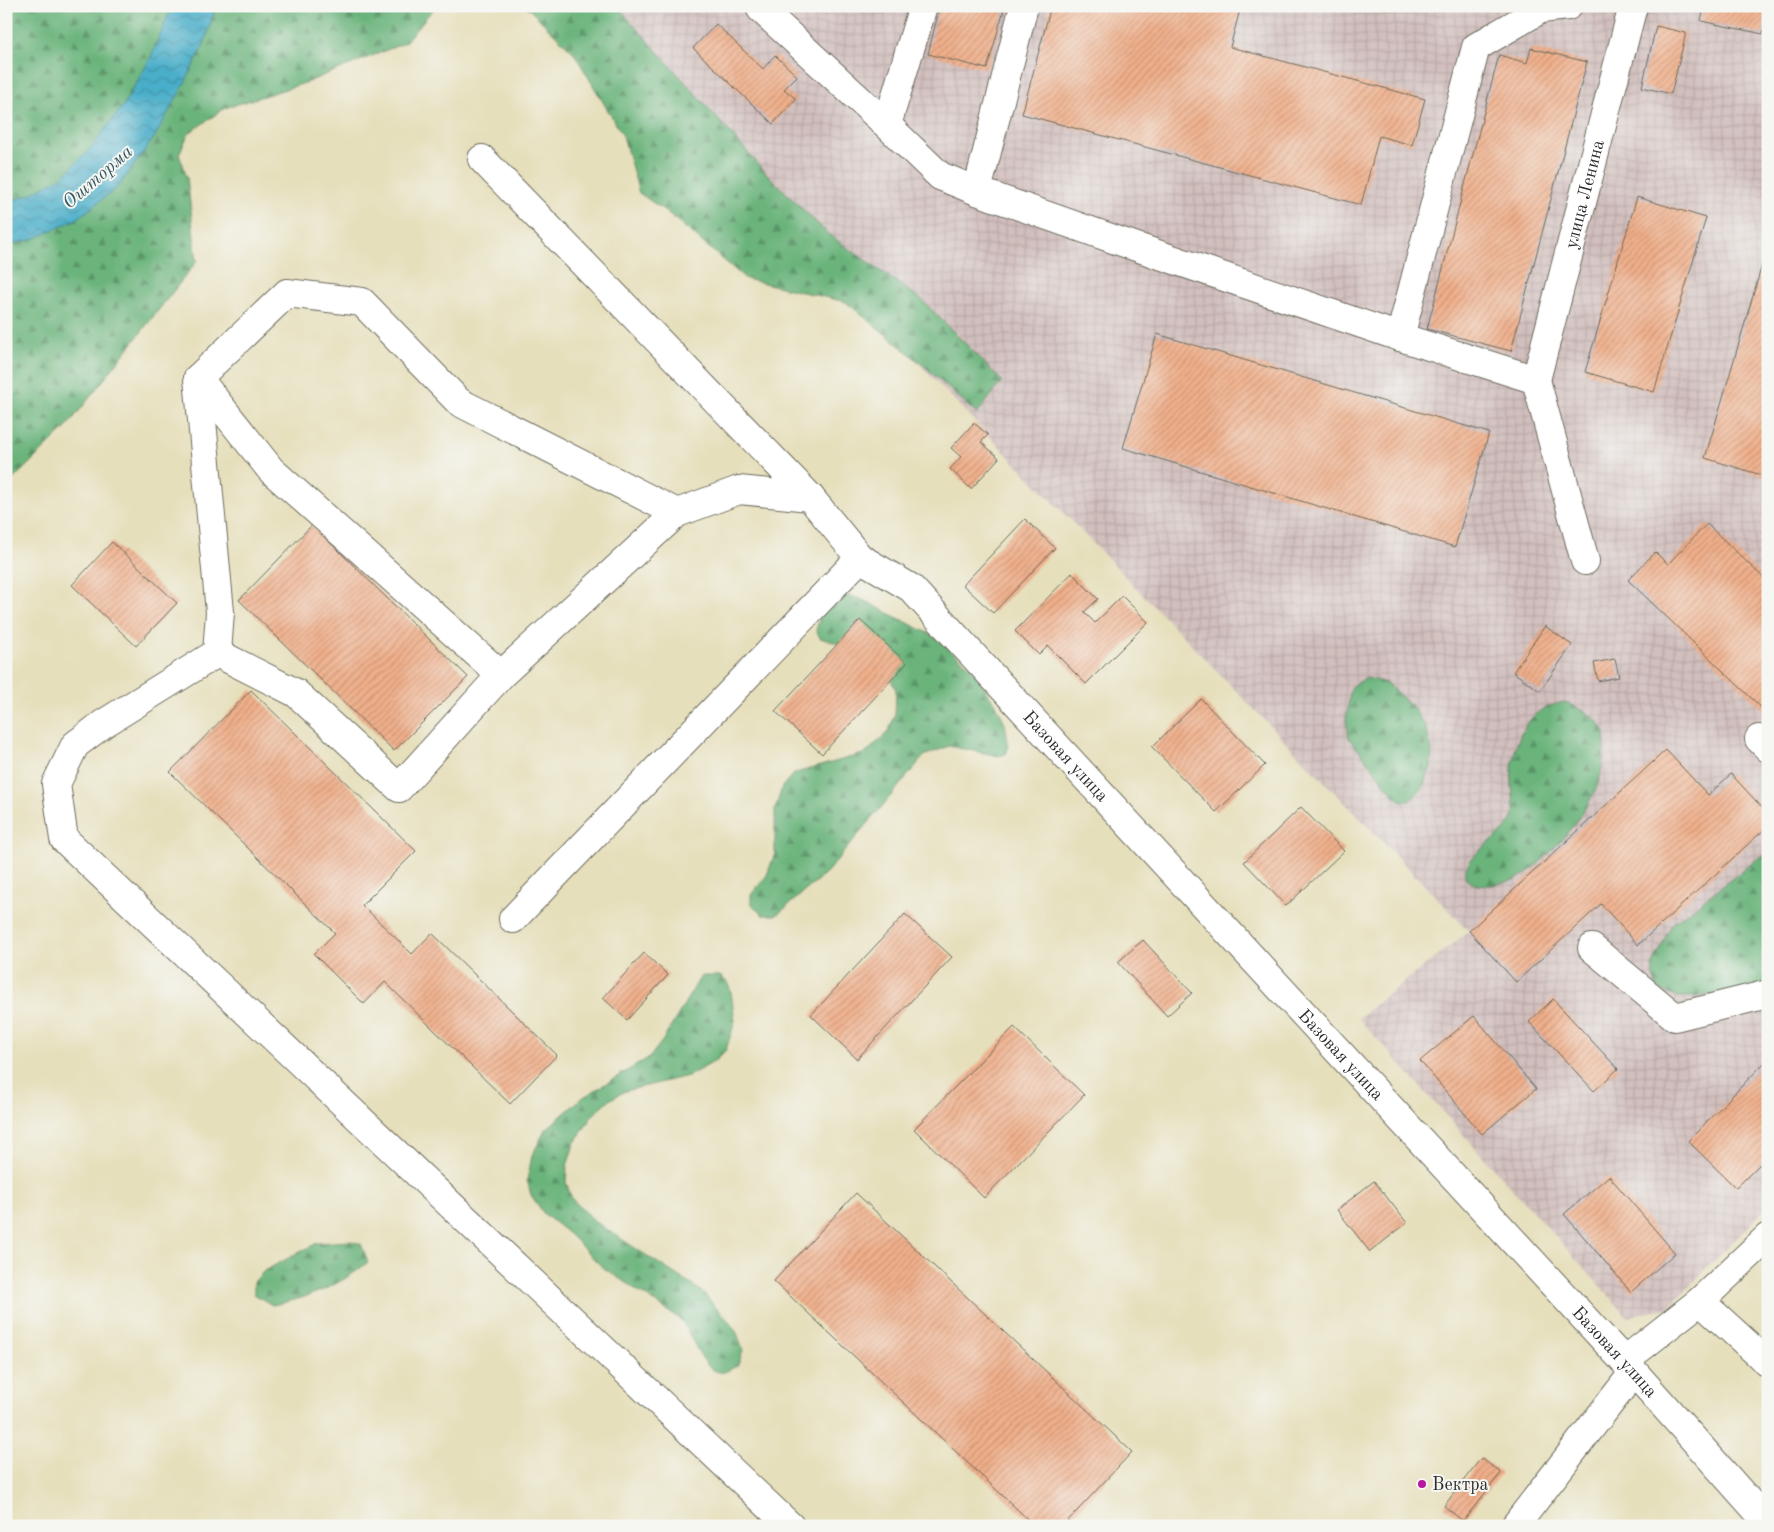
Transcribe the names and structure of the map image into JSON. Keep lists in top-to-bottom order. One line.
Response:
{"streets":{"street":["улица Ленина","Базовая улица"]},"water":["Ошторма"],"places":["Вектра"]}
